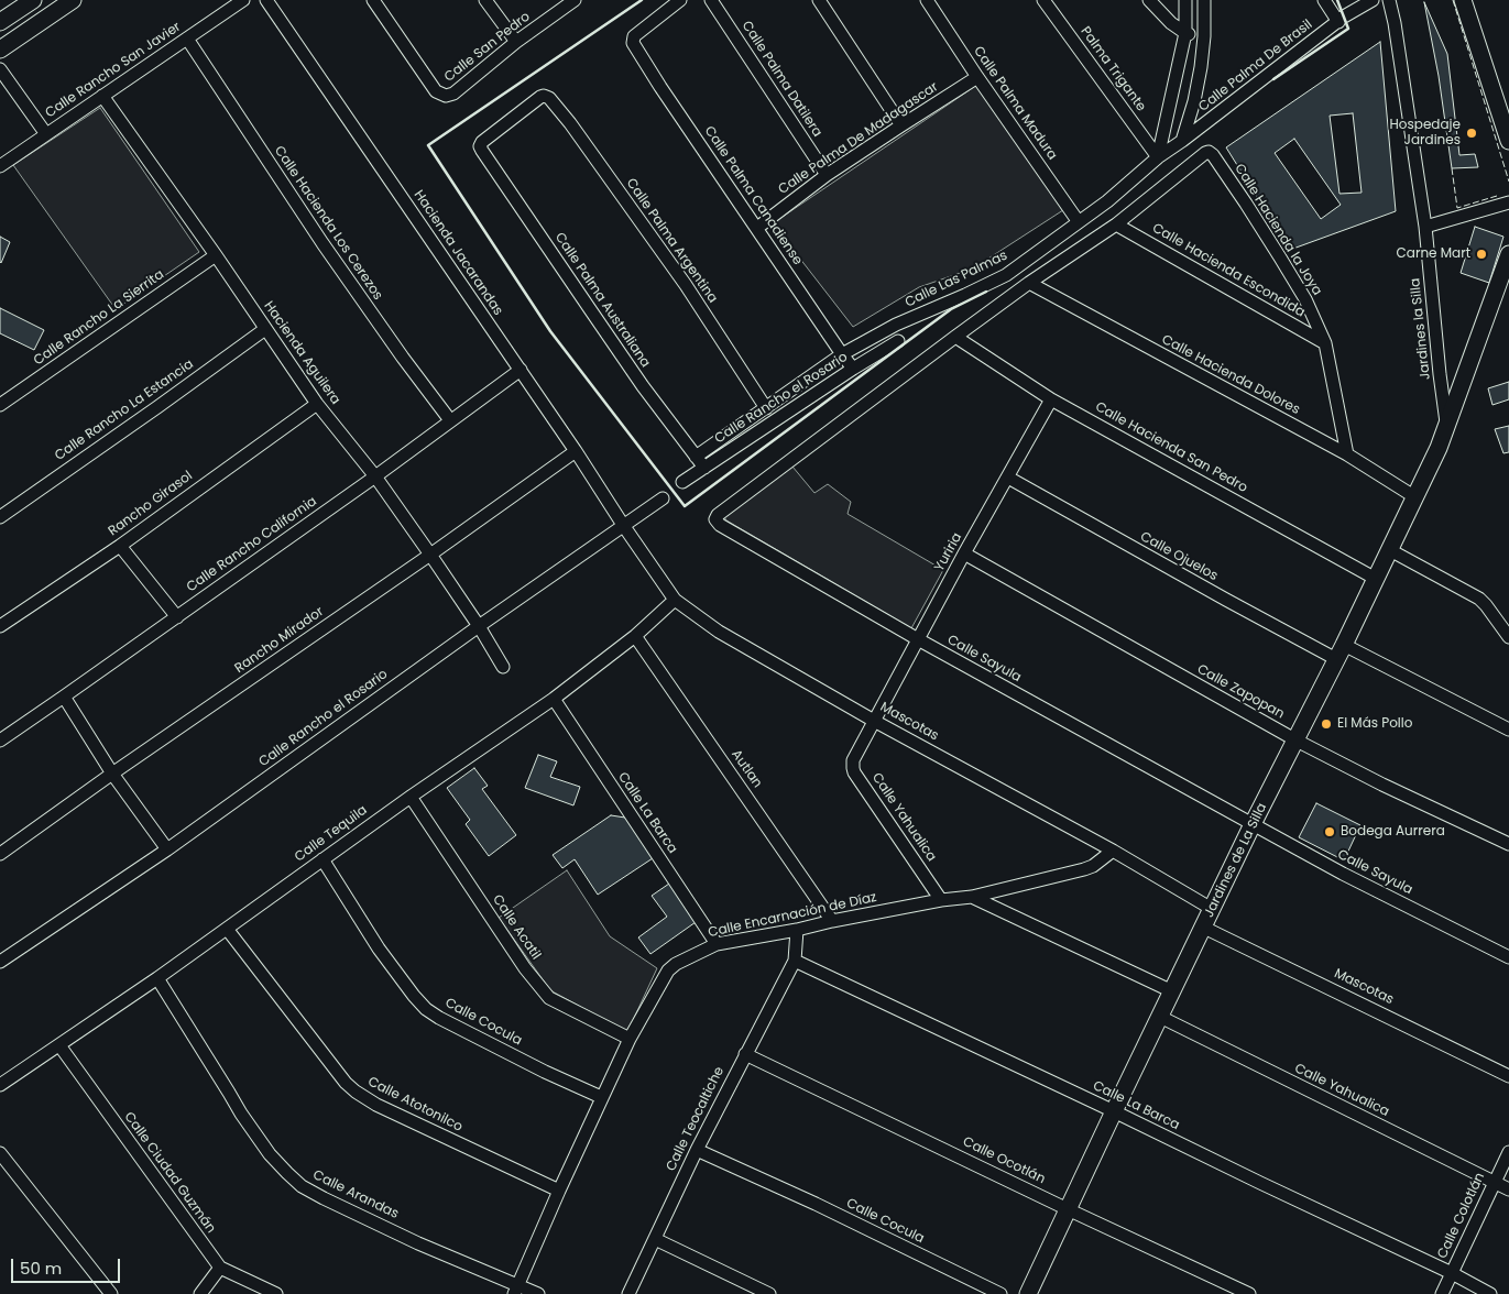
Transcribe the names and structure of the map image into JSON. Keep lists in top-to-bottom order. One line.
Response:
{"streets":{"street":["Calle San Pedro","Calle Palma De Brasil","Palma Trigante","Calle Rancho San Javier","Calle Palma Datilera","Calle Palma Madura","Calle Palma De Madagascar","Calle Palma Canadiense","Calle Hacienda Los Cerezos","Calle Hacienda la Joya","Calle Palma Argentina","Hacienda Jacarandas","Calle Hacienda Escondida","Calle Las Palmas","Calle Palma Australiana","Calle Rancho La Sierrita","Jardines la Silla","Hacienda Aguilera","Calle Hacienda Dolores","Calle Rancho el Rosario","Calle Rancho La Estancia","Calle Hacienda San Pedro","Rancho Girasol","Calle Rancho California","Yuriria","Calle Ojuelos","Rancho Mirador","Calle Sayula","Calle Zapopan","Mascotas","Autlan","Calle La Barca","Calle Yahualica","Calle Tequila","Jardines de La Silla","Calle Encarnación de Díaz","Calle Acatil","Calle Cocula","Calle Atotonilco","Calle Teocaltiche","Calle Ocotlán","Calle Ciudad Guzmán","Calle Arandas","Calle Colotlán"]},"crossings":[["Calle Palma De Brasil","Palma Trigante"],["Calle Palma De Brasil","Calle Las Palmas"],["Palma Trigante","Calle Las Palmas"],["Calle Rancho San Javier","Calle Hacienda Los Cerezos"],["Calle Rancho San Javier","Hacienda Aguilera"],["Calle Palma Datilera","Calle Palma De Madagascar"],["Calle Palma Madura","Calle Palma De Madagascar"],["Calle Palma Madura","Calle Las Palmas"],["Calle Palma De Madagascar","Calle Palma Canadiense"],["Calle Palma Canadiense","Calle Las Palmas"],["Calle Palma Canadiense","Calle Rancho el Rosario"],["Calle Hacienda Los Cerezos","Calle Rancho California"],["Calle Hacienda la Joya","Calle Hacienda Escondida"],["Calle Hacienda la Joya","Calle Hacienda Dolores"],["Calle Palma Argentina","Calle Las Palmas"],["Calle Palma Argentina","Calle Palma Australiana"],["Hacienda Jacarandas","Calle Rancho el Rosario"],["Hacienda Jacarandas","Calle Rancho California"],["Hacienda Jacarandas","Rancho Mirador"],["Hacienda Jacarandas","Mascotas"],["Calle Las Palmas","Calle Palma Australiana"],["Calle Palma Australiana","Calle Rancho el Rosario"],["Calle Rancho La Sierrita","Hacienda Aguilera"],["Jardines la Silla","Jardines de La Silla"],["Hacienda Aguilera","Calle Rancho el Rosario"],["Hacienda Aguilera","Calle Rancho La Estancia"],["Hacienda Aguilera","Rancho Girasol"],["Hacienda Aguilera","Calle Rancho California"],["Hacienda Aguilera","Rancho Mirador"],["Calle Hacienda Dolores","Jardines de La Silla"],["Calle Rancho el Rosario","Mascotas"],["Calle Hacienda San Pedro","Yuriria"],["Calle Hacienda San Pedro","Calle Sayula"],["Calle Hacienda San Pedro","Jardines de La Silla"],["Yuriria","Calle Ojuelos"],["Yuriria","Calle Sayula"],["Yuriria","Calle Zapopan"],["Yuriria","Mascotas"],["Yuriria","Calle Yahualica"],["Calle Ojuelos","Jardines de La Silla"],["Calle Sayula","Jardines de La Silla"],["Calle Zapopan","Jardines de La Silla"],["Mascotas","Calle Yahualica"],["Mascotas","Calle Tequila"],["Mascotas","Jardines de La Silla"],["Mascotas","Calle Encarnación de Díaz"],["Autlan","Calle Tequila"],["Autlan","Calle Encarnación de Díaz"],["Calle La Barca","Calle Tequila"],["Calle La Barca","Jardines de La Silla"],["Calle La Barca","Calle Encarnación de Díaz"],["Calle La Barca","Calle Teocaltiche"],["Calle La Barca","Calle Colotlán"],["Calle Yahualica","Jardines de La Silla"],["Calle Yahualica","Calle Encarnación de Díaz"],["Calle Yahualica","Calle Colotlán"],["Calle Tequila","Calle Acatil"],["Calle Tequila","Calle Cocula"],["Calle Tequila","Calle Atotonilco"],["Calle Tequila","Calle Ciudad Guzmán"],["Calle Tequila","Calle Arandas"],["Jardines de La Silla","Calle Ocotlán"],["Calle Encarnación de Díaz","Calle Acatil"],["Calle Encarnación de Díaz","Calle Cocula"],["Calle Encarnación de Díaz","Calle Atotonilco"],["Calle Encarnación de Díaz","Calle Arandas"],["Calle Cocula","Calle Teocaltiche"],["Calle Teocaltiche","Calle Ocotlán"]],"places":["Hospedaje Jardines","Carne Mart","El Más Pollo","Bodega Aurrera"],"scale_bar":"50 m"}
